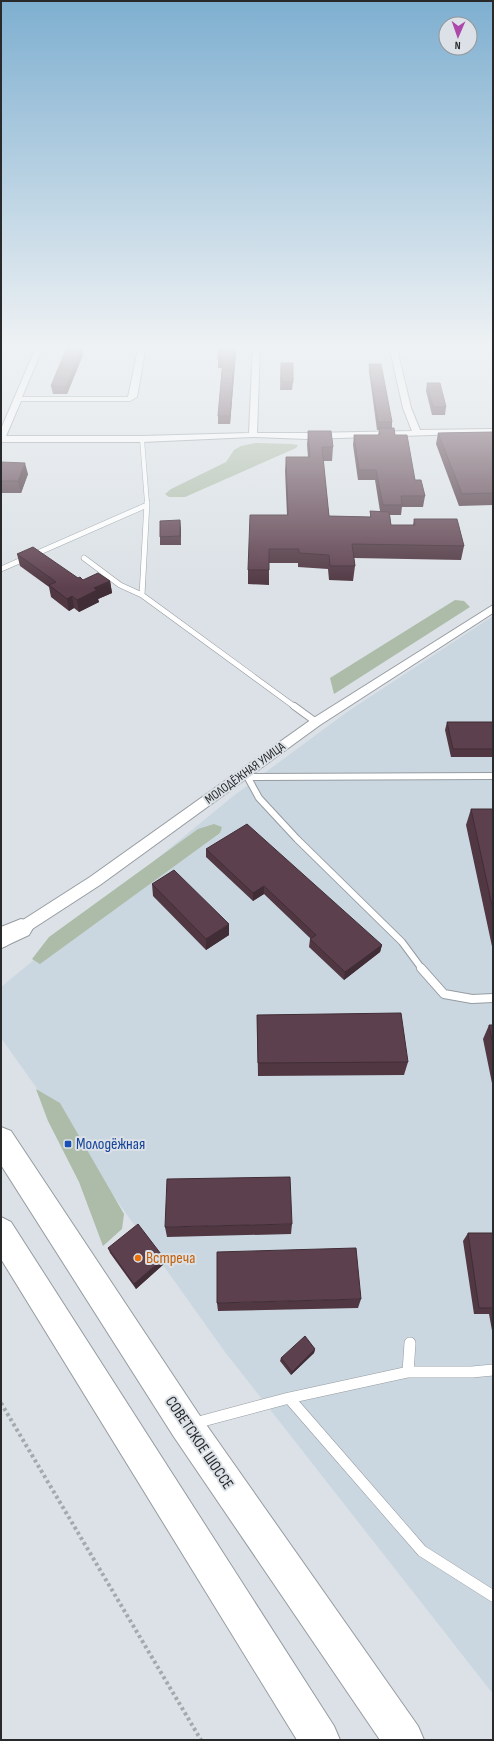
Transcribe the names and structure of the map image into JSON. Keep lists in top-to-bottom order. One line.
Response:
{"streets":{"highway":["СОВЕТСКОЕ ШОССЕ"],"street":["МОЛОДЁЖНАЯ УЛИЦА"]},"places":{"transit":["Молодёжная"],"other":["Встреча"]},"north":"bottom"}
